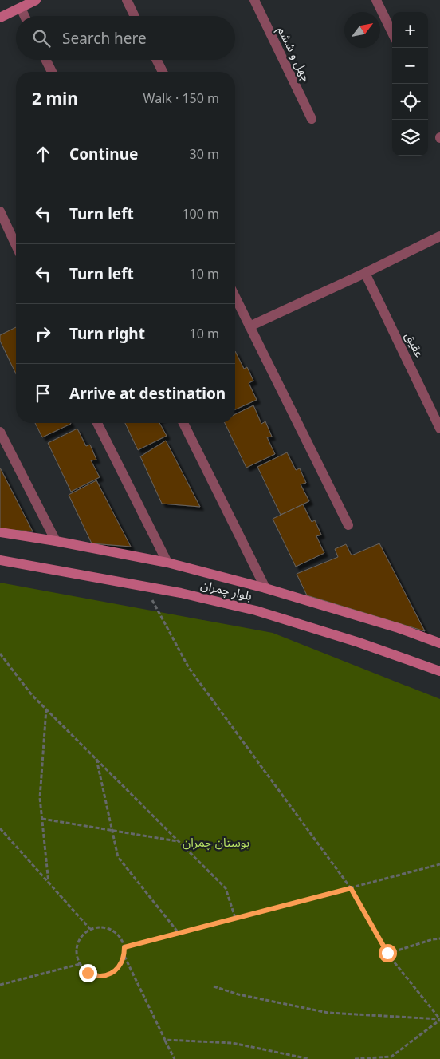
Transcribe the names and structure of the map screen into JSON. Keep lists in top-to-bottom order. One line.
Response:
{"streets":{"main road":["بلوار چمران"],"street":["چهل و ششم","عقیق"]},"parks":["بوستان چمران"],"north":"top right","page":{"map_buttons":["+","−"],"search":"Search here","heading":["2 min","Walk · 150 m"],"list":[["Continue","30 m"],["Turn left","100 m"],["Turn left","10 m"],["Turn right","10 m"],"Arrive at destination"]}}
